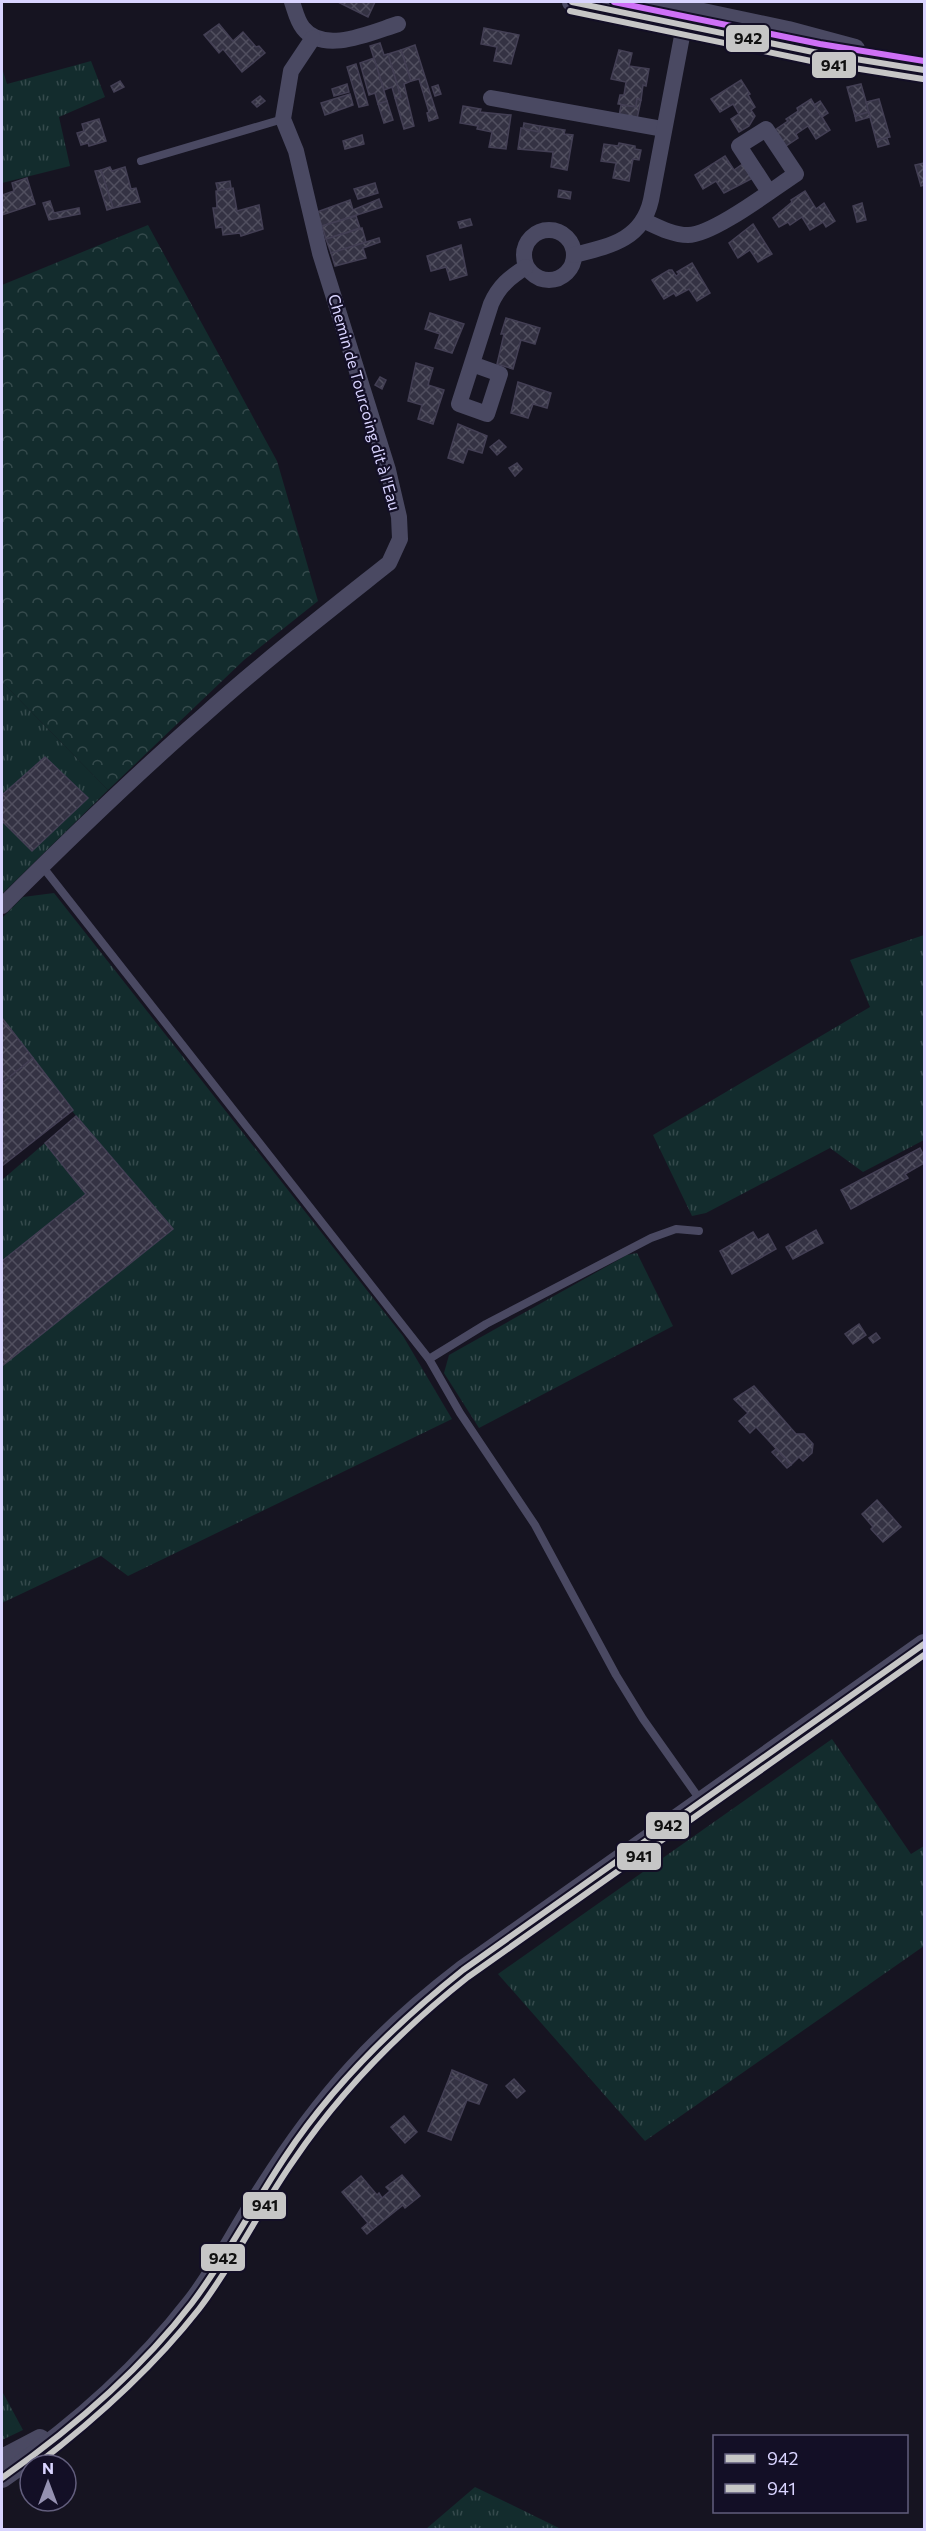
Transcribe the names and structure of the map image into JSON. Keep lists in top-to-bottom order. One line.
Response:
{"streets":{"street":["Chemin de Tourcoing dit à l'Eau"]},"lines":["transit line 942","transit line 941"],"legend":["942","941"],"north":"top"}
